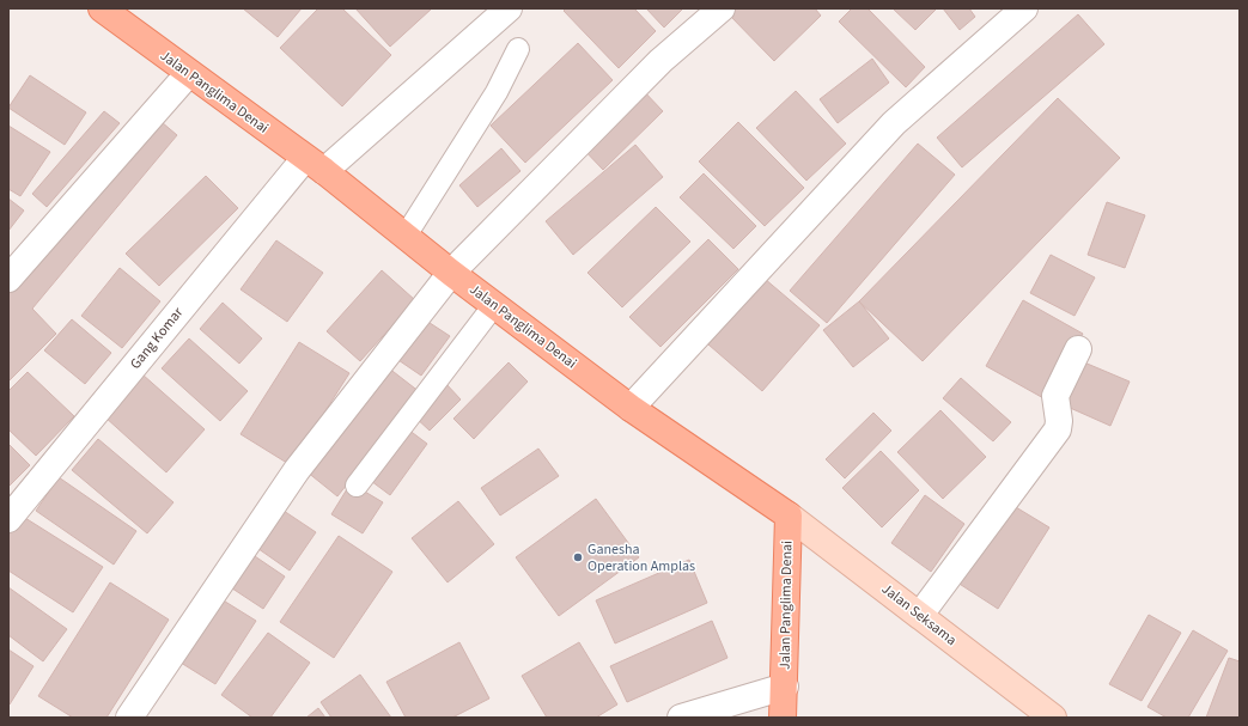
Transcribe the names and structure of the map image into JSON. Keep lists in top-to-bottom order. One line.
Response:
{"streets":{"main road":["Jalan Panglima Denai","Jalan Seksama"],"street":["Gang Komar"]},"crossings":[["Jalan Panglima Denai","Gang Komar"],["Jalan Panglima Denai","Jalan Seksama"]],"places":["Ganesha Operation Amplas"]}
